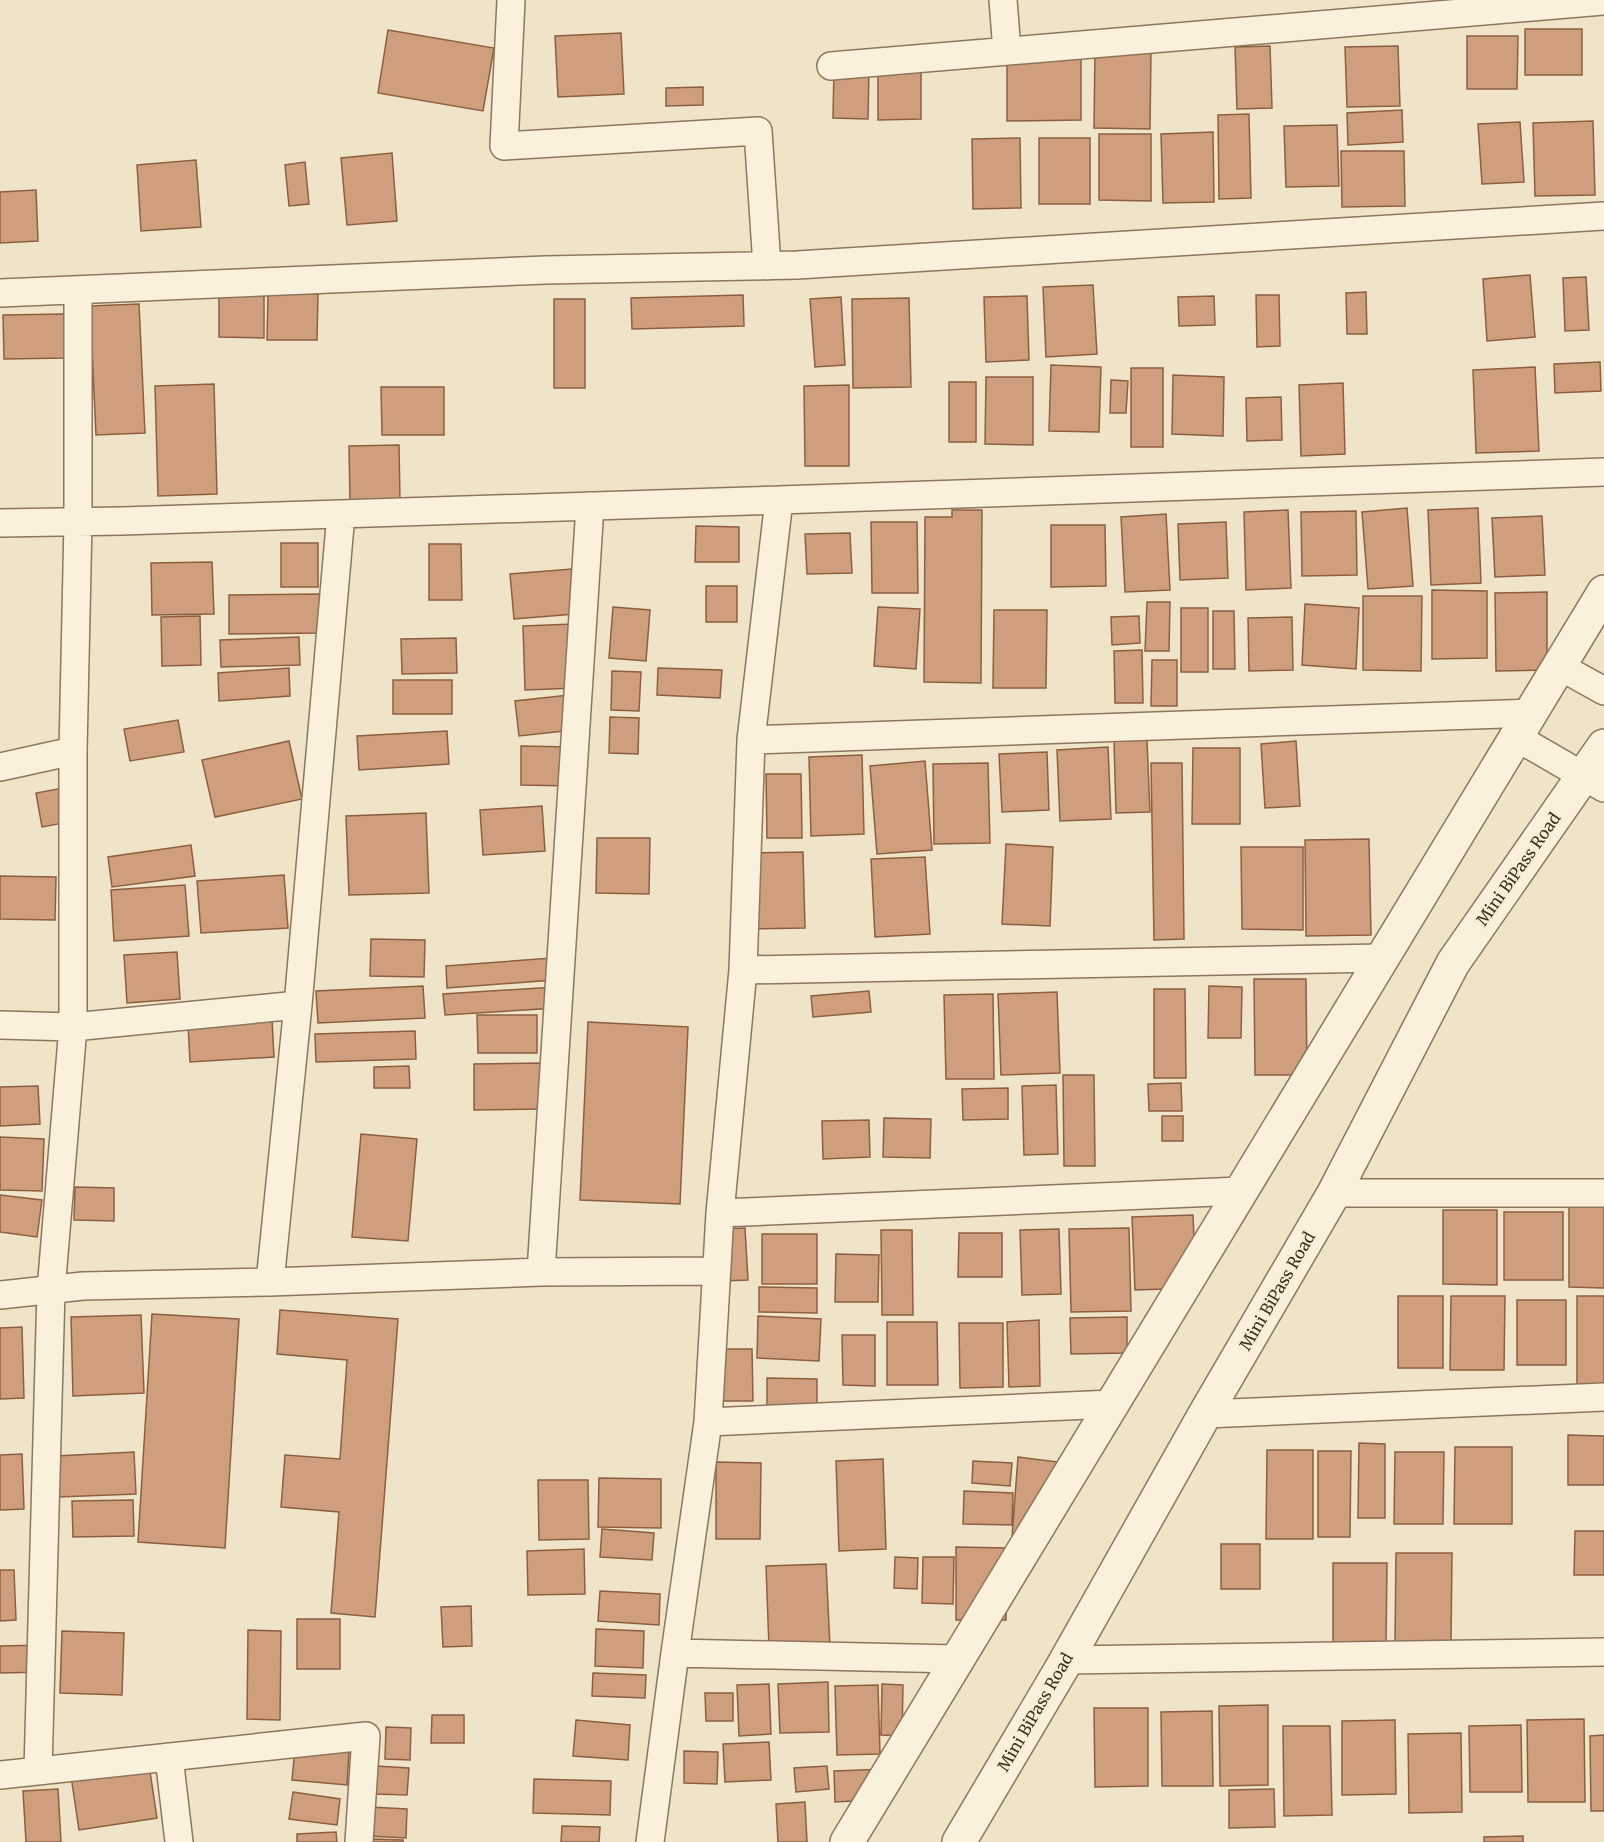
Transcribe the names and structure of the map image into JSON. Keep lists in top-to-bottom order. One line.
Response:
{"streets":{"street":["Mini BiPass Road"]}}
